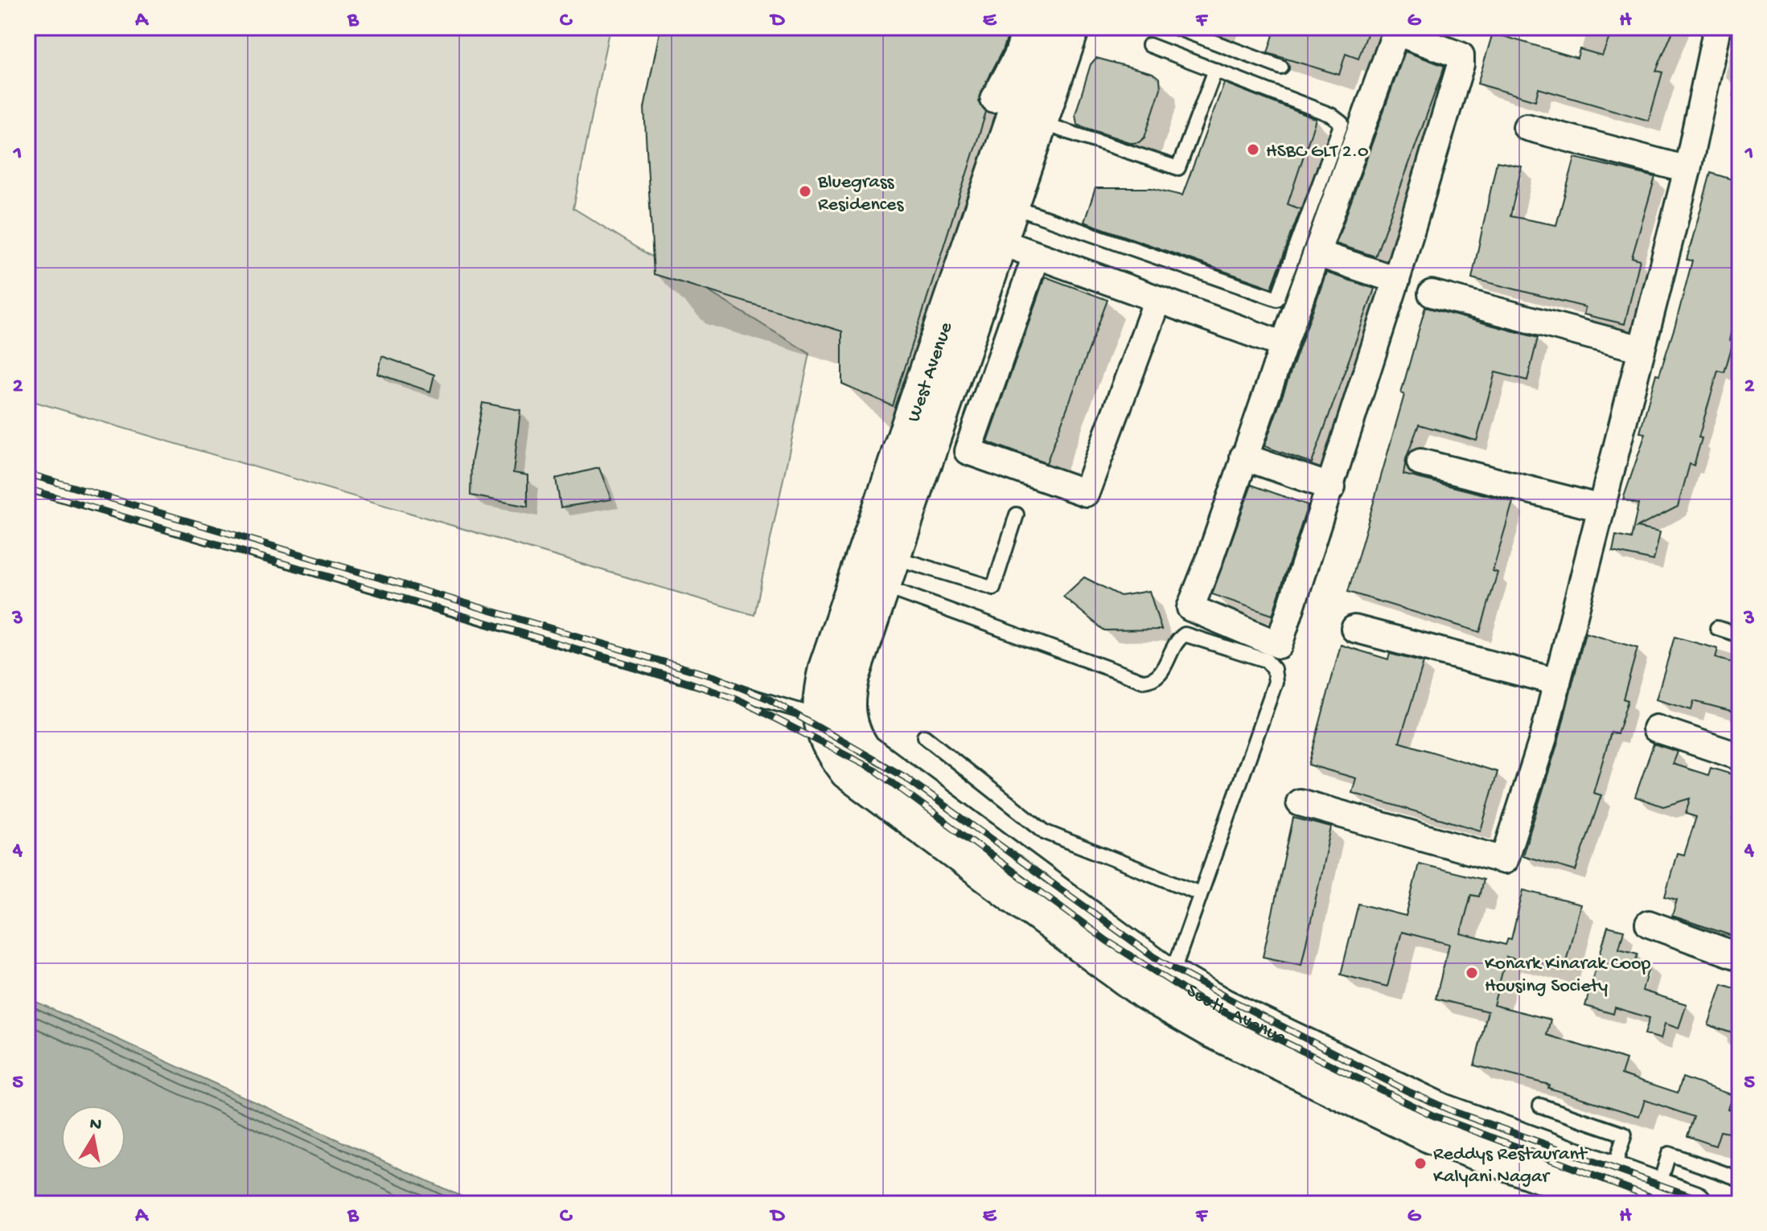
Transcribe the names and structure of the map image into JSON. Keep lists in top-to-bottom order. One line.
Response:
{"streets":{"main road":["West Avenue","South Avenue"]},"crossings":[["West Avenue","South Avenue"]],"places":["HSBC GLT 2.0","Bluegrass Residences","Konark Kinarak Coop Housing Society","Reddys Restaurant Kalyani Nagar"],"north":"top","grid":{"columns":["A","B","C","D","E","F","G","H"],"rows":["1","2","3","4","5"]}}
